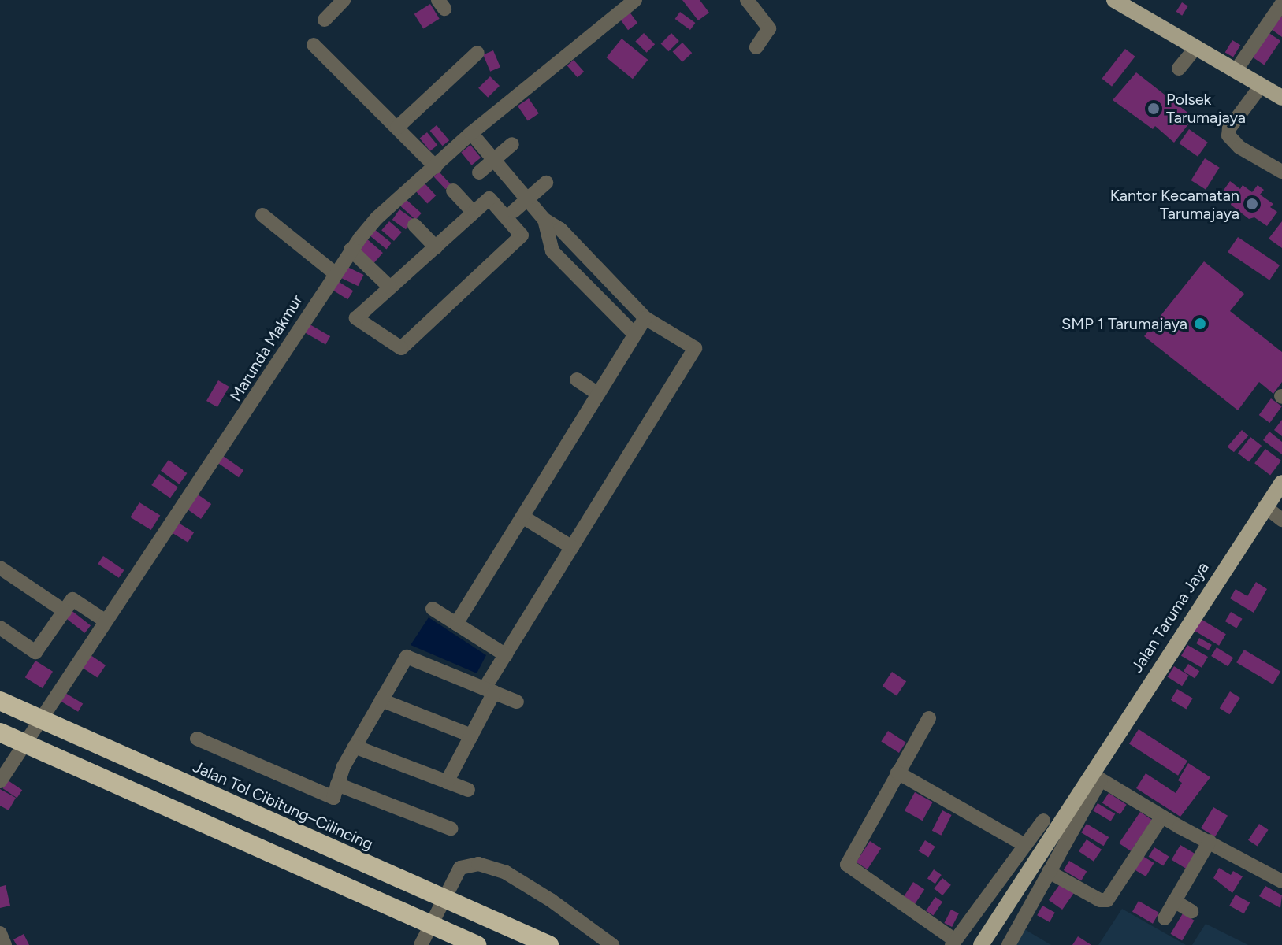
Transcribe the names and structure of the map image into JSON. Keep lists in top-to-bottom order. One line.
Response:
{"streets":{"highway":["Jalan Tol Cibitung–Cilincing"],"main road":["Jalan Taruma Jaya"],"street":["Marunda Makmur"]},"places":["Polsek Tarumajaya","Kantor Kecamatan Tarumajaya","SMP 1 Tarumajaya"]}
